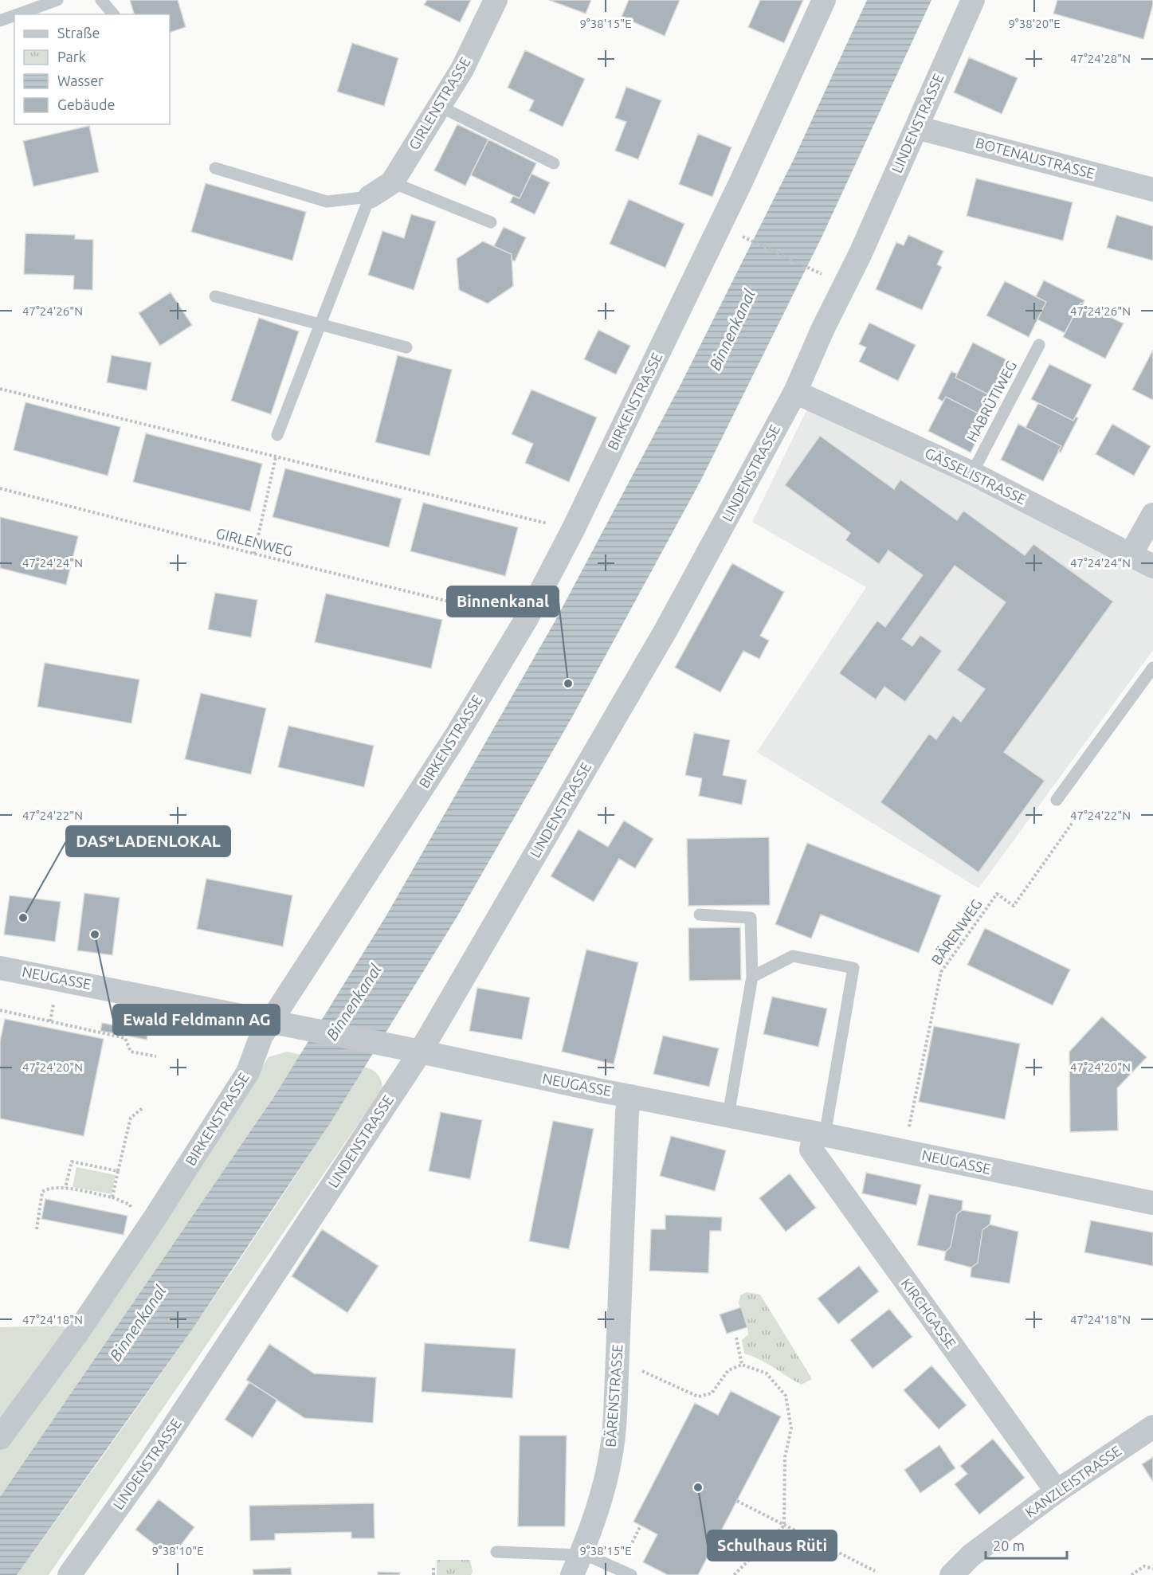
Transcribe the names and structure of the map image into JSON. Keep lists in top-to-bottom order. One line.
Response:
{"streets":{"street":["GIRLENSTRASSE","LINDENSTRASSE","BOTENAUSTRASSE","BIRKENSTRASSE","GÄSSELISTRASSE","NEUGASSE","KIRCHGASSE","BÄRENSTRASSE","KANZLEISTRASSE"],"lane":["HABRÜTIWEG"],"path":["GIRLENWEG","BÄRENWEG"]},"crossings":[["LINDENSTRASSE","BOTENAUSTRASSE"],["LINDENSTRASSE","GÄSSELISTRASSE"],["LINDENSTRASSE","NEUGASSE"],["BIRKENSTRASSE","NEUGASSE"],["HABRÜTIWEG","GÄSSELISTRASSE"],["NEUGASSE","KIRCHGASSE"],["NEUGASSE","BÄRENSTRASSE"],["KIRCHGASSE","KANZLEISTRASSE"]],"water":["Binnenkanal"],"places":["Binnenkanal","DAS*LADENLOKAL","Ewald Feldmann AG","Schulhaus Rüti"],"legend":["Straße","Park","Wasser","Gebäude"],"scale_bar":"20 m","coordinates":["9°38'15\"E","9°38'20\"E","47°24'28\"N","47°24'26\"N","47°24'24\"N","47°24'22\"N","47°24'20\"N","47°24'18\"N","9°38'10\"E"]}
